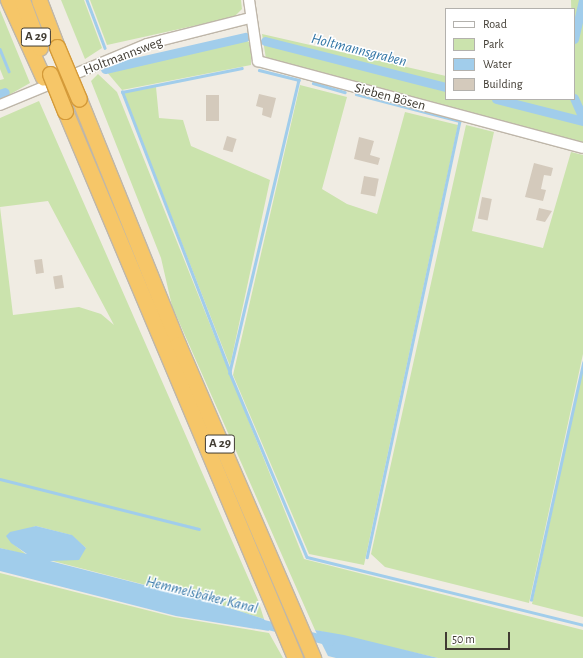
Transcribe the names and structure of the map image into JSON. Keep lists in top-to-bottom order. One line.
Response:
{"streets":{"highway":["A 29"],"street":["Holtmannsweg","Sieben Bösen"]},"crossings":[["Holtmannsweg","Sieben Bösen"]],"water":["Holtmannsgraben","Hemmelsbäker Kanal"],"legend":["Road","Park","Water","Building"],"scale_bar":"50 m"}
